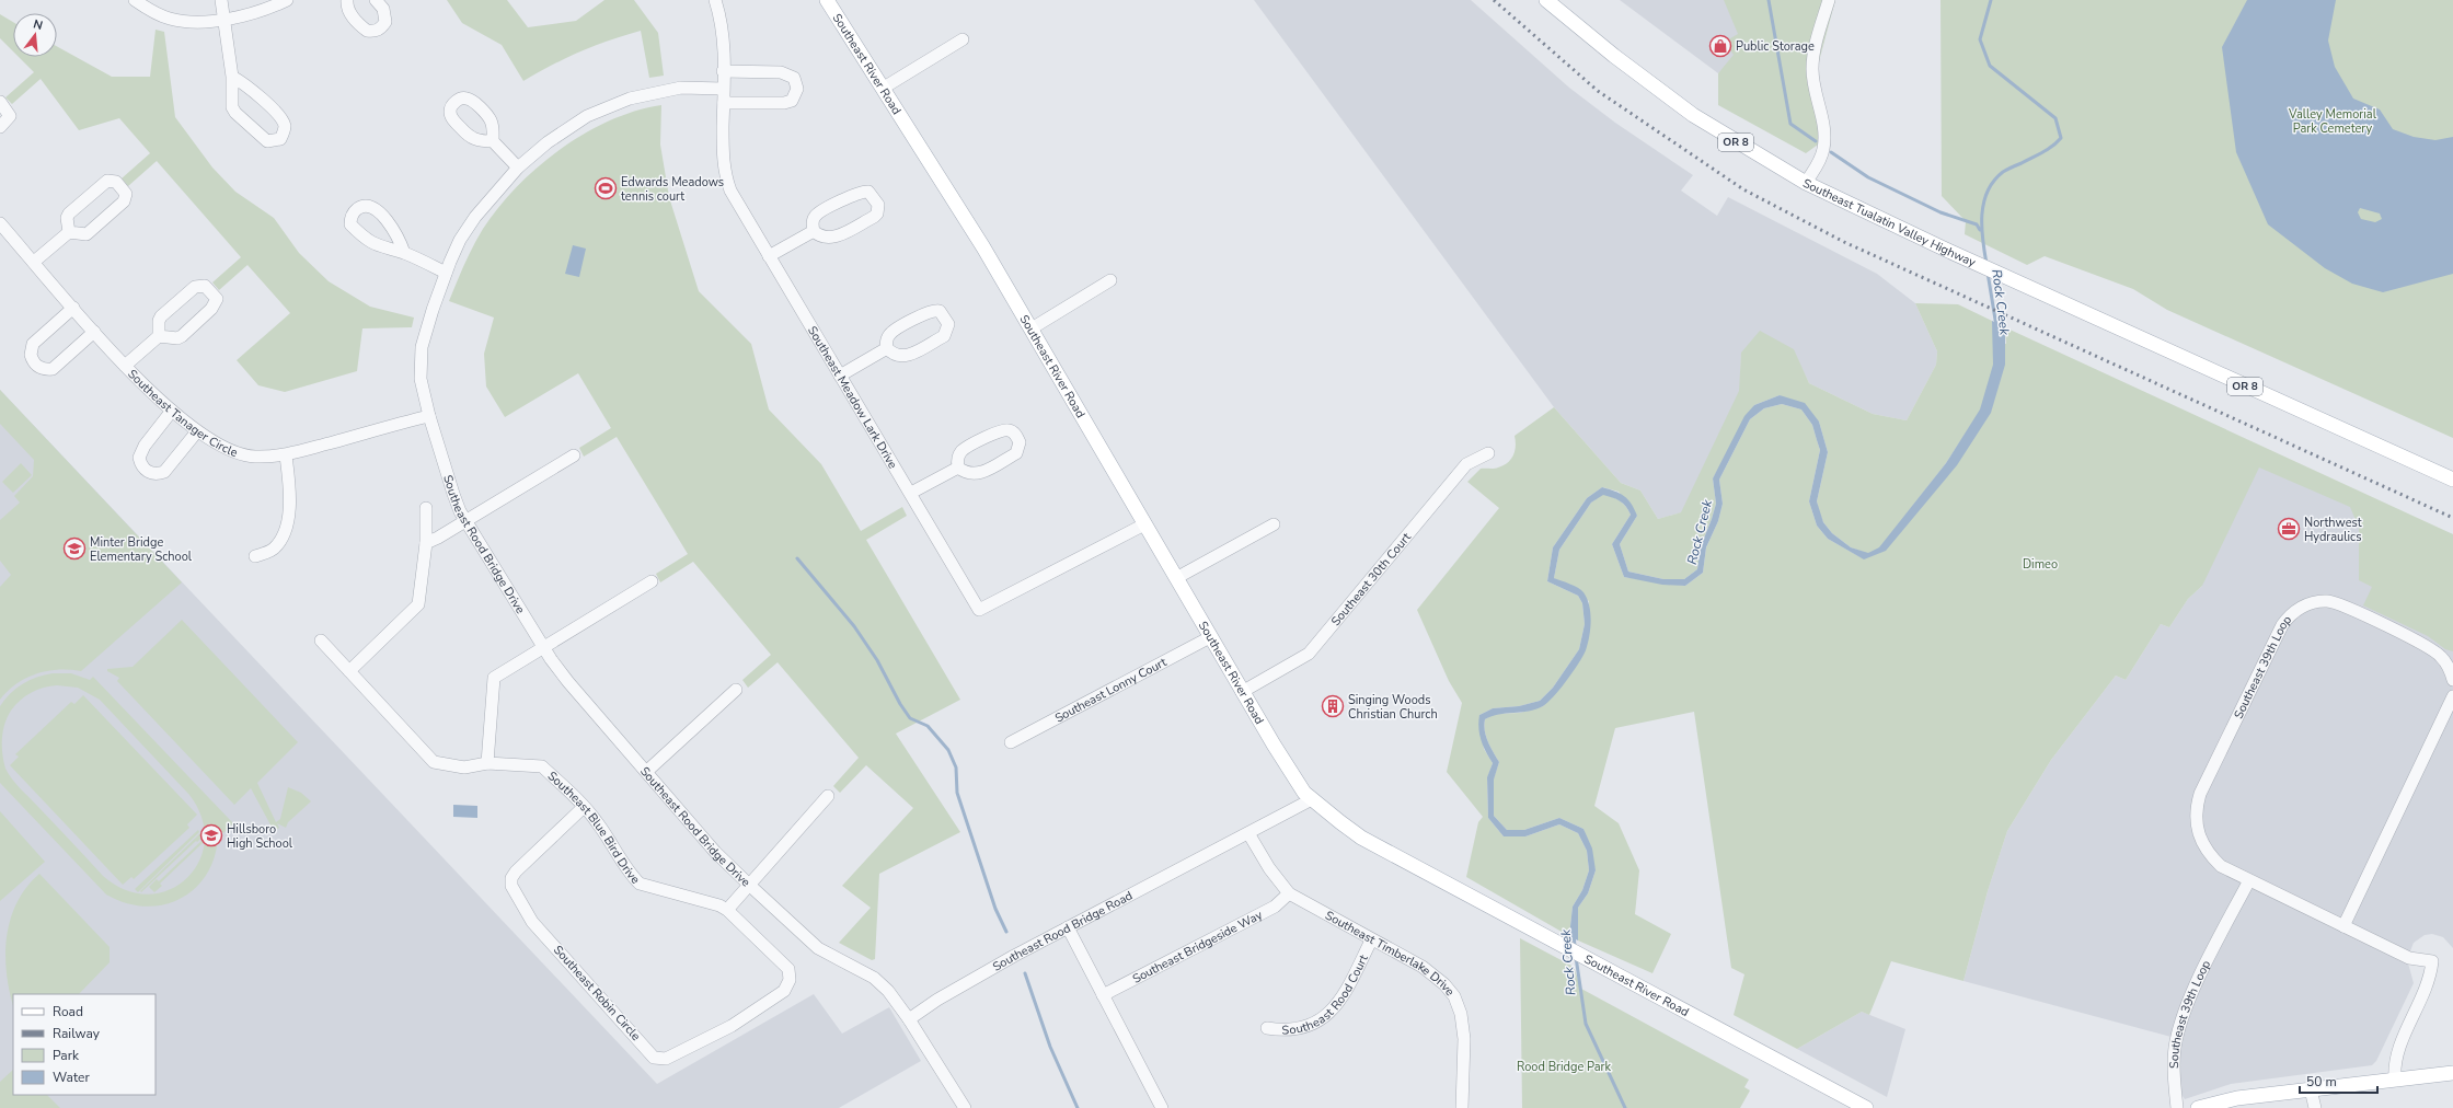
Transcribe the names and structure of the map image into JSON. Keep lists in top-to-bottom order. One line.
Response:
{"streets":{"main road":["Southeast River Road","OR 8","Southeast Tualatin Valley Highway"],"street":["Southeast Meadow Lark Drive","Southeast Tanager Circle","Southeast Rood Bridge Drive","Southeast 30th Court","Southeast 39th Loop","Southeast Lonny Court","Southeast Blue Bird Drive","Southeast Rood Bridge Road","Southeast Bridgeside Way","Southeast Timberlake Drive","Southeast Rood Court","Southeast Robin Circle"]},"crossings":[["Southeast River Road","Southeast Meadow Lark Drive"],["Southeast River Road","Southeast 30th Court"],["Southeast River Road","Southeast Lonny Court"],["Southeast River Road","Southeast Rood Bridge Road"],["Southeast Meadow Lark Drive","Southeast Rood Bridge Drive"],["Southeast Tanager Circle","Southeast Rood Bridge Drive"],["Southeast Rood Bridge Drive","Southeast Rood Bridge Road"],["Southeast Blue Bird Drive","Southeast Robin Circle"],["Southeast Rood Bridge Road","Southeast Timberlake Drive"],["Southeast Bridgeside Way","Southeast Timberlake Drive"],["Southeast Timberlake Drive","Southeast Rood Court"]],"water":["Rock Creek"],"parks":["Valley Memorial Park Cemetery","Dimeo","Rood Bridge Park"],"places":{"shop":["Public Storage"],"sports":["Edwards Meadows tennis court"],"office":["Northwest Hydraulics"],"school or university":["Minter Bridge Elementary School","Hillsboro High School"],"building":["Singing Woods Christian Church"]},"legend":["Road","Railway","Park","Water"],"scale_bar":"50 m","north":"top"}
